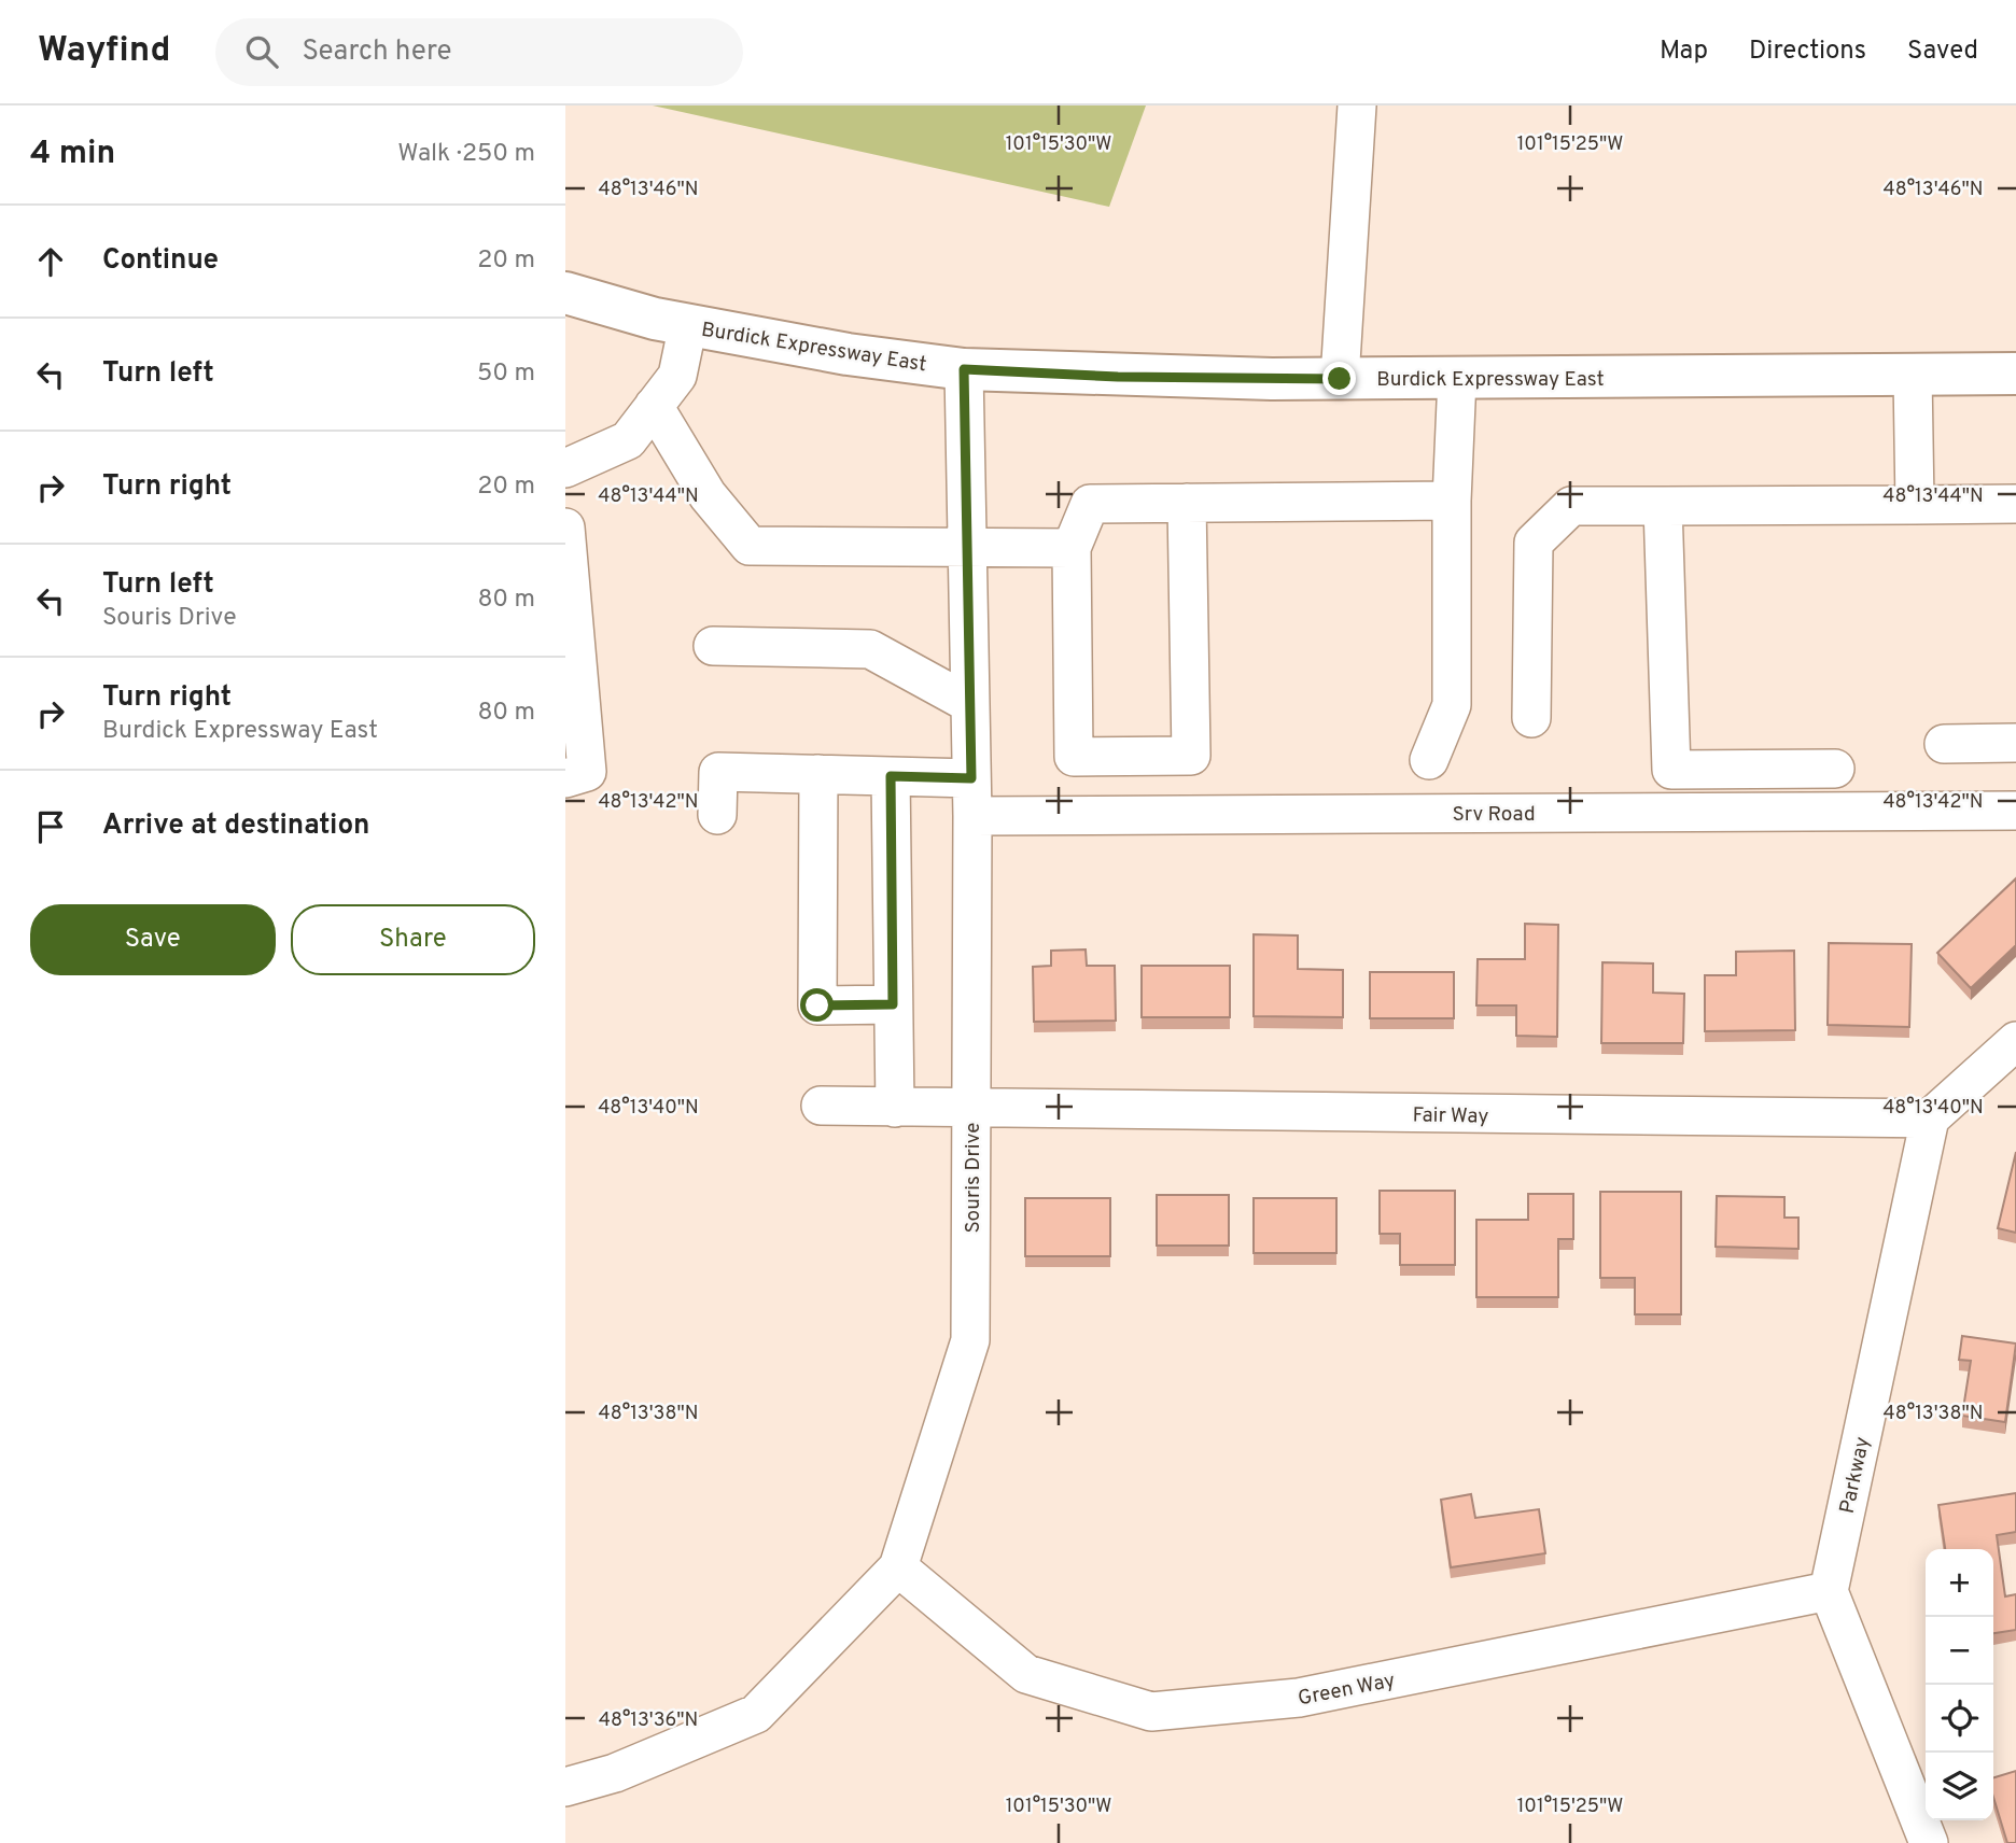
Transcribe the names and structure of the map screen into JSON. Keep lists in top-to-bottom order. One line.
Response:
{"streets":{"main road":["Burdick Expressway East"],"street":["Srv Road","Fair Way","Souris Drive","Parkway","Green Way"]},"crossings":[["Burdick Expressway East","Souris Drive"],["Srv Road","Souris Drive"],["Fair Way","Souris Drive"],["Fair Way","Parkway"],["Souris Drive","Green Way"],["Parkway","Green Way"]],"page":{"header":"Wayfind","search":"Search here","nav":["Map","Directions","Saved"],"heading":["4 min","Walk · 250 m"],"list":[["Continue","20 m"],["Turn left","50 m"],["Turn right","20 m"],["Turn left","Souris Drive","80 m"],["Turn right","Burdick Expressway East","80 m"],"Arrive at destination"],"buttons":["Save","Share"],"map_buttons":["+","−"]},"coordinates":["101°15'30\"W","101°15'25\"W","48°13'46\"N","48°13'44\"N","48°13'42\"N","48°13'40\"N","48°13'38\"N","48°13'36\"N"]}
